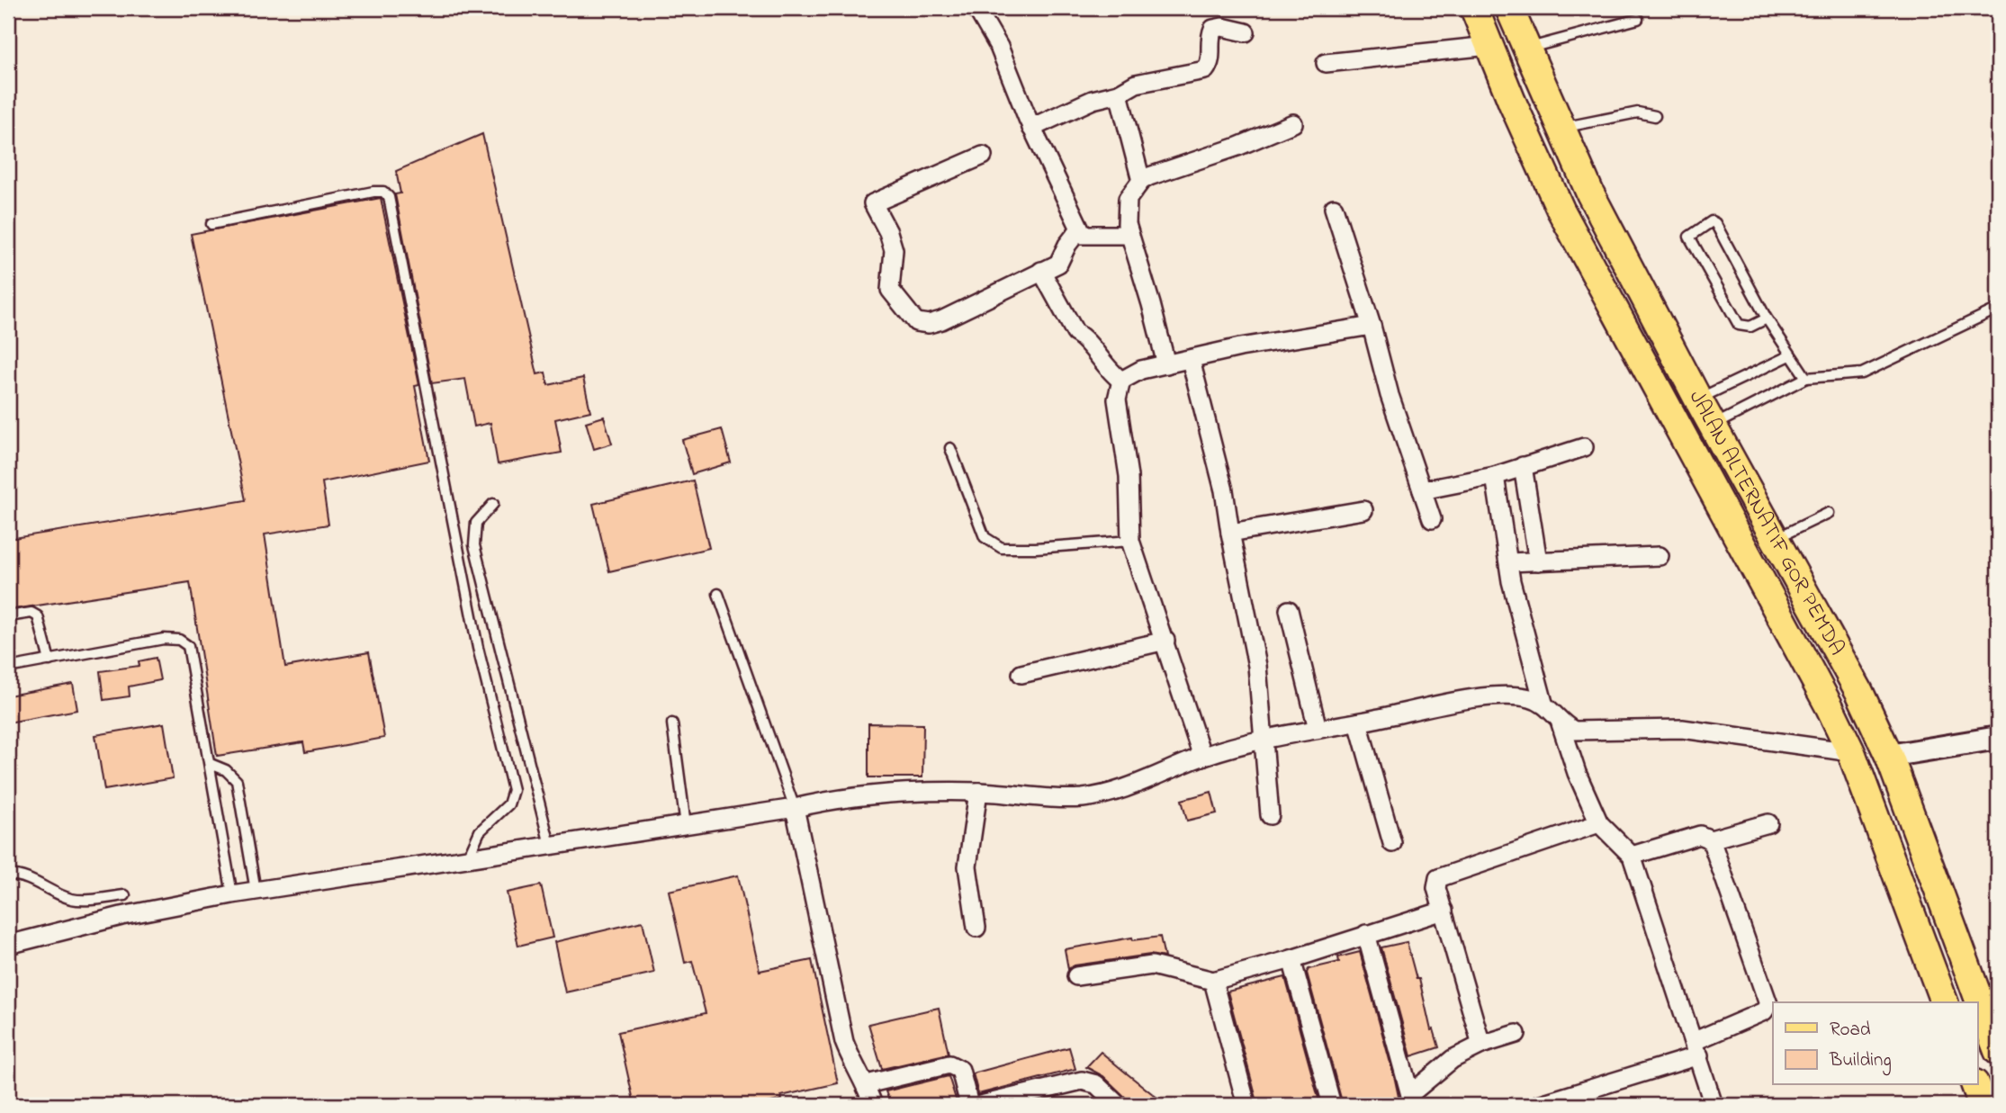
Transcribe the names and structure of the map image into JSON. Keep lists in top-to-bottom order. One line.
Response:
{"streets":{"main road":["JALAN ALTERNATIF GOR PEMDA"]},"legend":["Road","Building"]}
